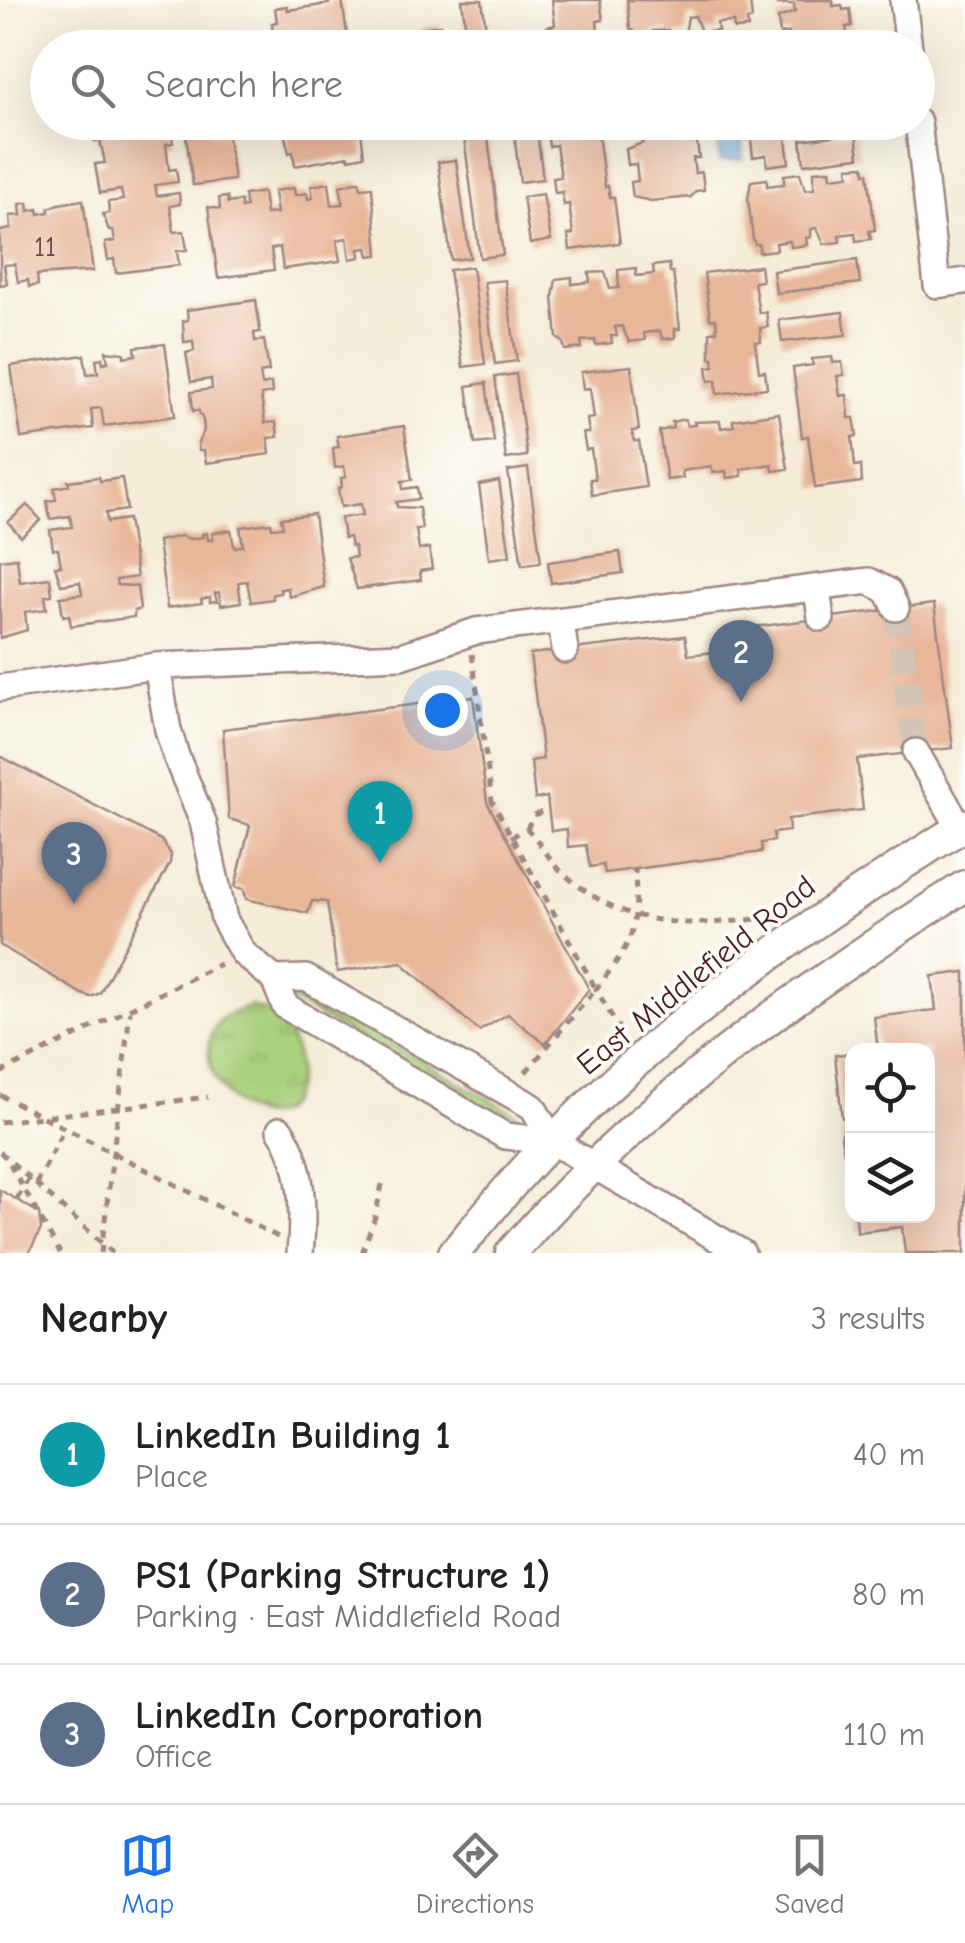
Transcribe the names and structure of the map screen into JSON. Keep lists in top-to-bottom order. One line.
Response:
{"streets":{"main road":["East Middlefield Road"]},"house_numbers":["11"],"page":{"search":"Search here","pins":["2","1","3"],"heading":["Nearby","3 results"],"list":[{"mark":"1","name":"LinkedIn Building 1","note":"Place","value":"40 m"},{"mark":"2","name":"PS1 (Parking Structure 1)","note":"Parking · East Middlefield Road","value":"80 m"},{"mark":"3","name":"LinkedIn Corporation","note":"Office","value":"110 m"}],"nav":["Map","Directions","Saved"]}}
